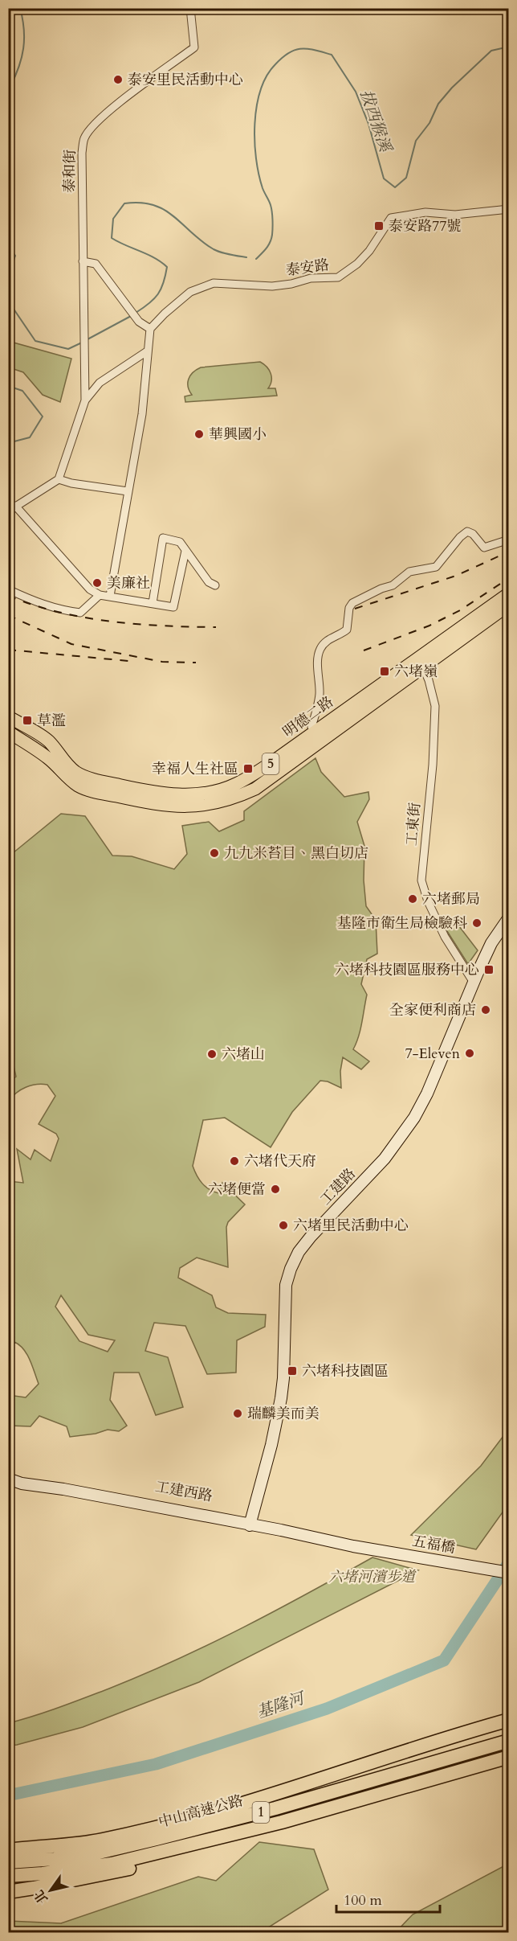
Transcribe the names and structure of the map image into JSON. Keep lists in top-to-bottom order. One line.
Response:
{"streets":{"highway":["中山高速公路","1"],"main road":["明德二路","5"],"street":["泰和街","泰安路","工東街","工建路","工建西路","五福橋"]},"crossings":[["明德二路","工東街"],["工東街","工建路"],["工建路","工建西路"],["工建西路","五福橋"]],"water":["拔西猴溪","基隆河"],"parks":["六堵河濱步道"],"places":{"other":["泰安里民活動中心","華興國小","美廉社","九九米苔目、黑白切店","六堵郵局","基隆市衛生局檢驗科","全家便利商店","7-Eleven","六堵山","六堵代天府","六堵便當","六堵里民活動中心","瑞麟美而美"],"transit":["泰安路77號","六堵嶺","草濫","幸福人生社區","六堵科技園區服務中心","六堵科技園區"]},"scale_bar":"100 m","north":"bottom left"}
